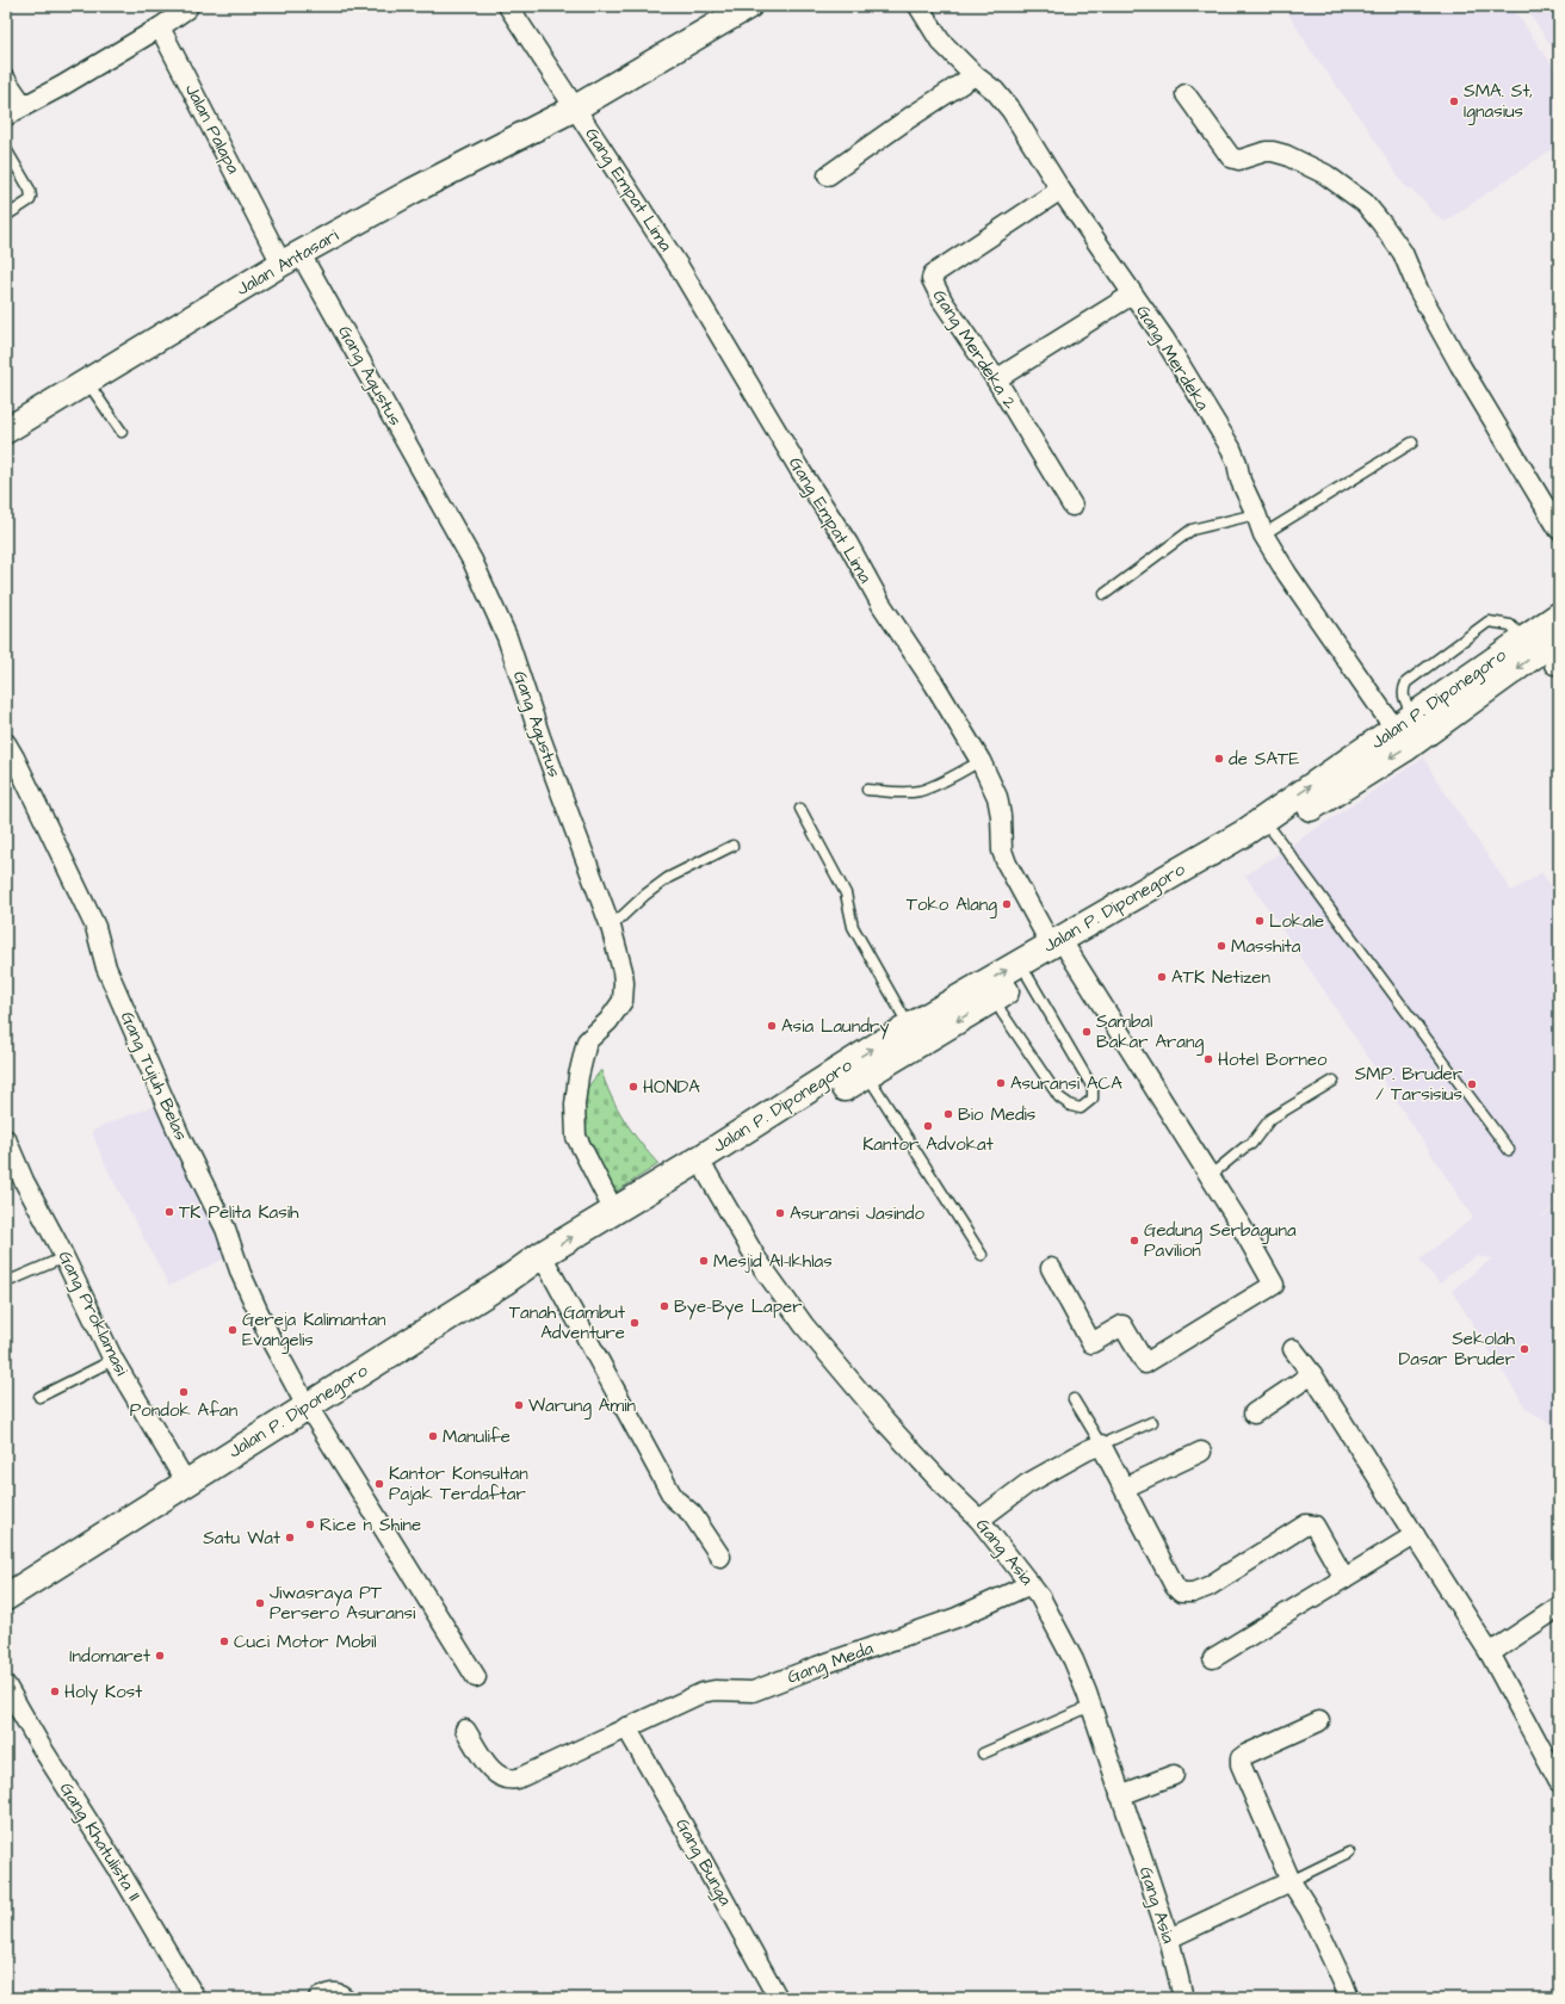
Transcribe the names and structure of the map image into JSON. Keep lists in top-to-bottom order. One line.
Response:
{"streets":{"main road":["Jalan P. Diponegoro"],"street":["Jalan Palapa","Gang Empat Lima","Jalan Antasari","Gang Merdeka 2","Gang Merdeka","Gang Agustus","Gang Tujuh Belas","Gang Proklamasi","Gang Asia","Gang Meda","Gang Khatulista II","Gang Bunga"]},"crossings":[["Jalan Palapa","Jalan Antasari"],["Jalan Palapa","Gang Agustus"],["Gang Empat Lima","Jalan Antasari"],["Gang Empat Lima","Jalan P. Diponegoro"],["Jalan Antasari","Gang Agustus"],["Gang Merdeka 2","Gang Merdeka"],["Gang Merdeka","Jalan P. Diponegoro"],["Gang Agustus","Jalan P. Diponegoro"],["Jalan P. Diponegoro","Gang Tujuh Belas"],["Jalan P. Diponegoro","Gang Proklamasi"],["Jalan P. Diponegoro","Gang Asia"],["Gang Asia","Gang Meda"],["Gang Meda","Gang Bunga"]],"places":["SMA. St, Ignasius","de SATE","Toko Alang","Lokale","Masshita","ATK Netizen","Asia Laundry","Sambal Bakar Arang","Hotel Borneo","Asuransi ACA","SMP. Bruder / Tarsisius","HONDA","Bio Medis","Kantor Advokat","TK Pelita Kasih","Asuransi Jasindo","Gedung Serbaguna Pavilion","Mesjid Al-Ikhlas","Bye-Bye Laper","Tanah Gambut Adventure","Gereja Kalimantan Evangelis","Sekolah Dasar Bruder","Pondok Afan","Warung Amin","Manulife","Kantor Konsultan Pajak Terdaftar","Rice n Shine","Satu Wat","Jiwasraya PT Persero Asuransi","Cuci Motor Mobil","Indomaret","Holy Kost"]}
